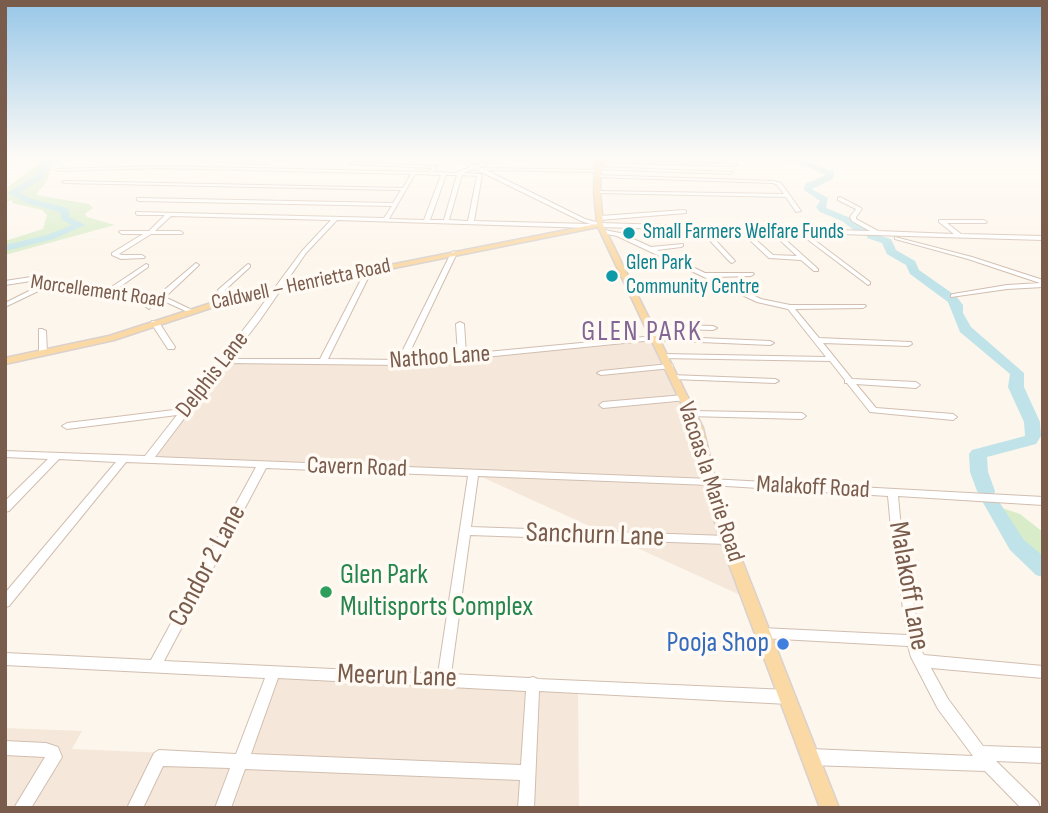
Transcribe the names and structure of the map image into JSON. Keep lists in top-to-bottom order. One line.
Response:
{"streets":{"main road":["Caldwell – Henrietta Road","Vacoas la Marie Road"],"street":["Morcellement Road","Nathoo Lane","Delphis Lane","Cavern Road","Malakoff Road","Sanchurn Lane","Condor 2 Lane","Malakoff Lane","Meerun Lane"]},"crossings":[["Caldwell – Henrietta Road","Morcellement Road"],["Caldwell – Henrietta Road","Delphis Lane"],["Caldwell – Henrietta Road","Vacoas la Marie Road"],["Nathoo Lane","Delphis Lane"],["Nathoo Lane","Vacoas la Marie Road"],["Delphis Lane","Cavern Road"],["Cavern Road","Vacoas la Marie Road"],["Cavern Road","Malakoff Road"],["Cavern Road","Condor 2 Lane"],["Vacoas la Marie Road","Malakoff Road"],["Vacoas la Marie Road","Sanchurn Lane"],["Vacoas la Marie Road","Meerun Lane"],["Malakoff Road","Malakoff Lane"],["Condor 2 Lane","Meerun Lane"]],"districts":["GLEN PARK"],"places":["Small Farmers Welfare Funds","Glen Park Community Centre","Glen Park Multisports Complex","Pooja Shop"]}
